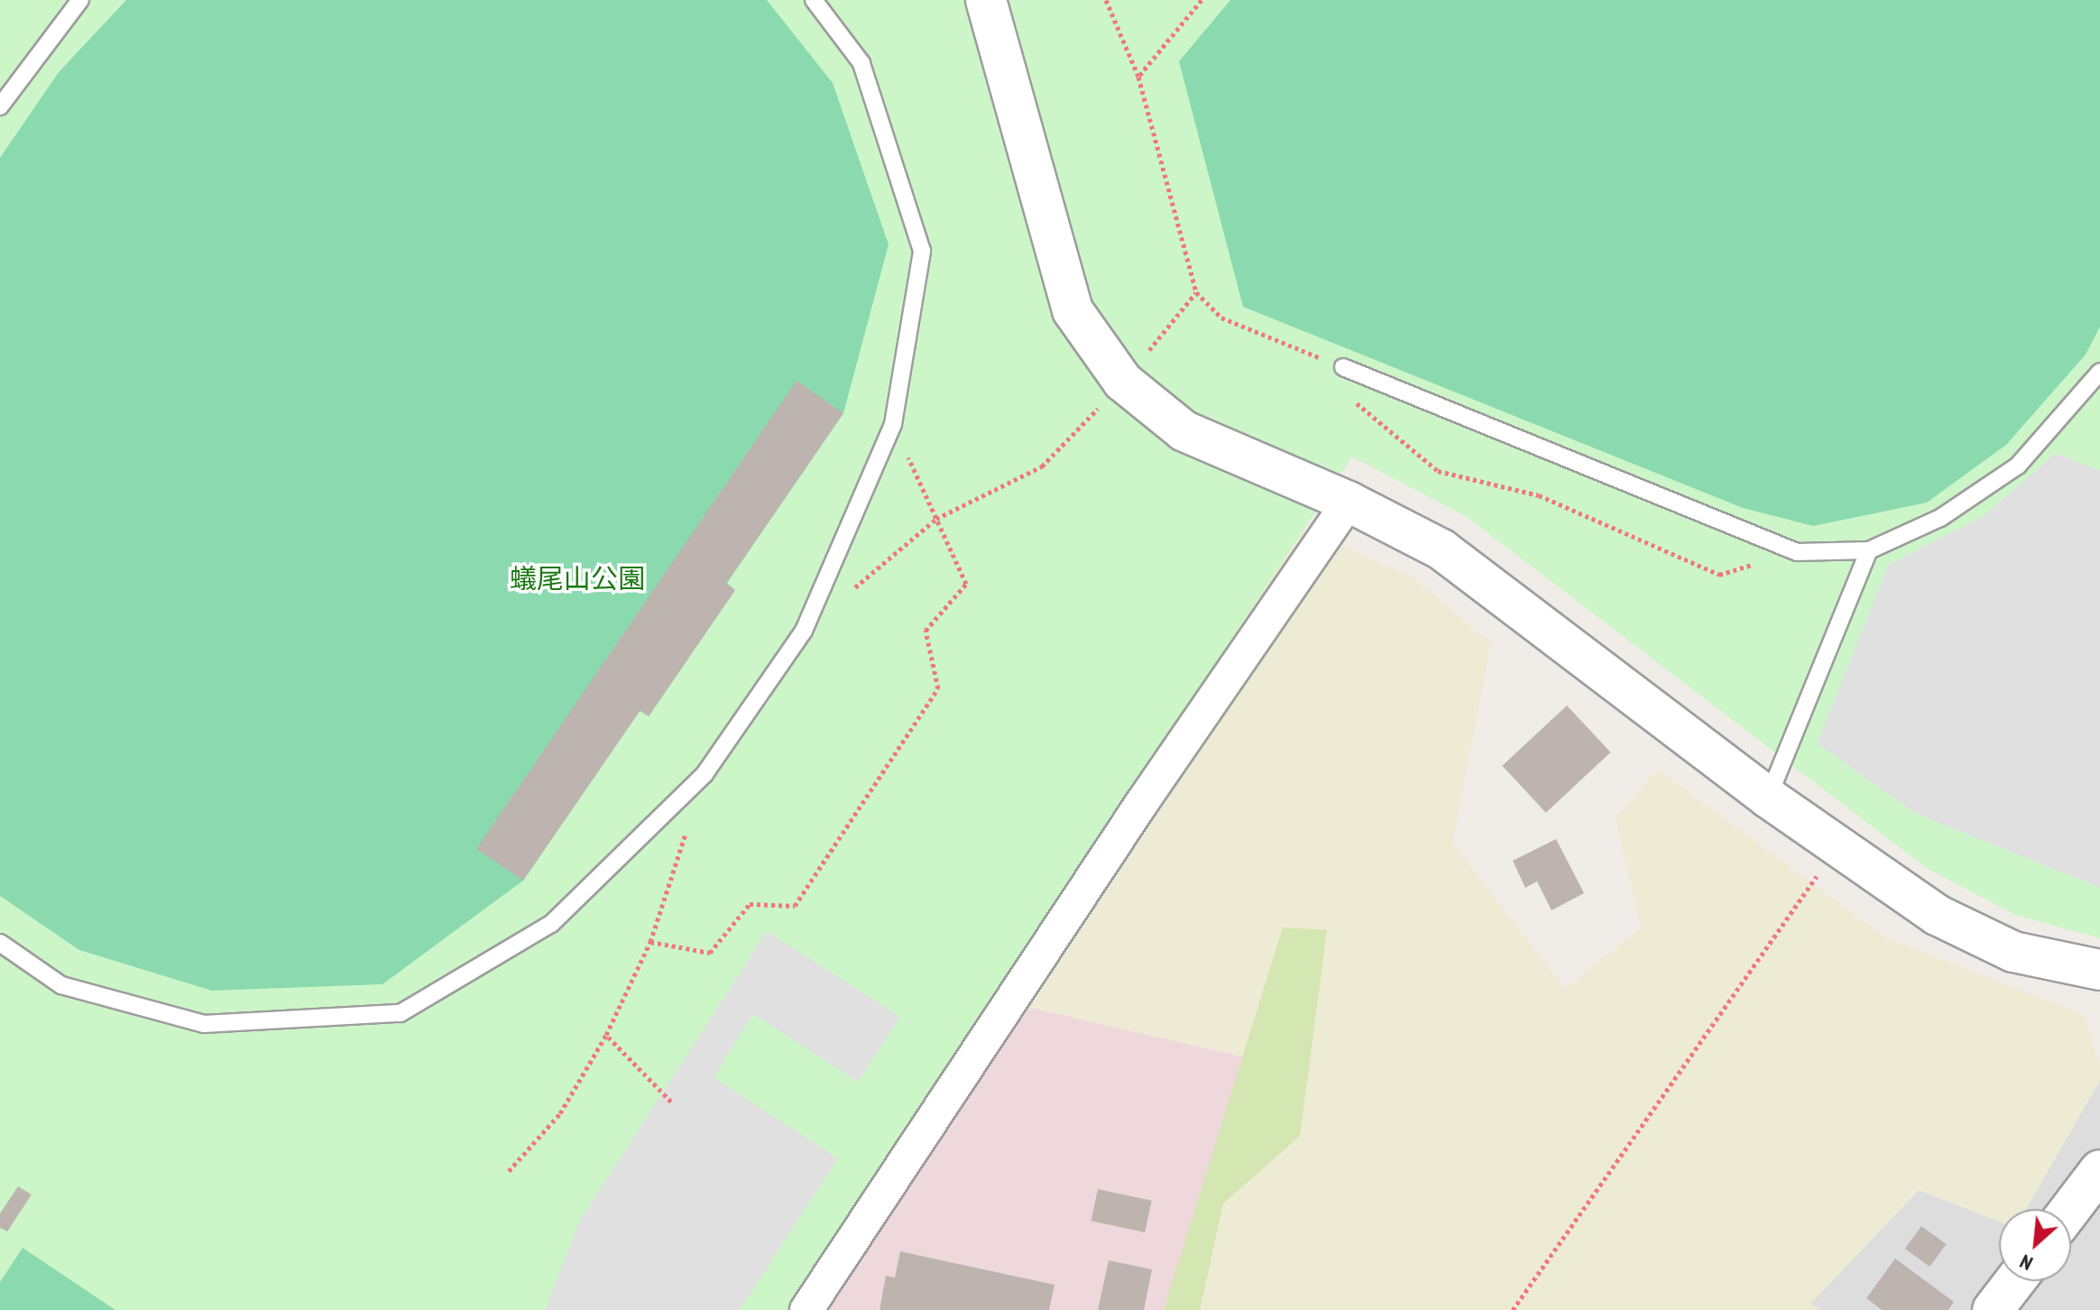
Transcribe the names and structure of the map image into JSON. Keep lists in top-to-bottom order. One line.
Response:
{"parks":["蟻尾山公園"],"north":"bottom left"}
